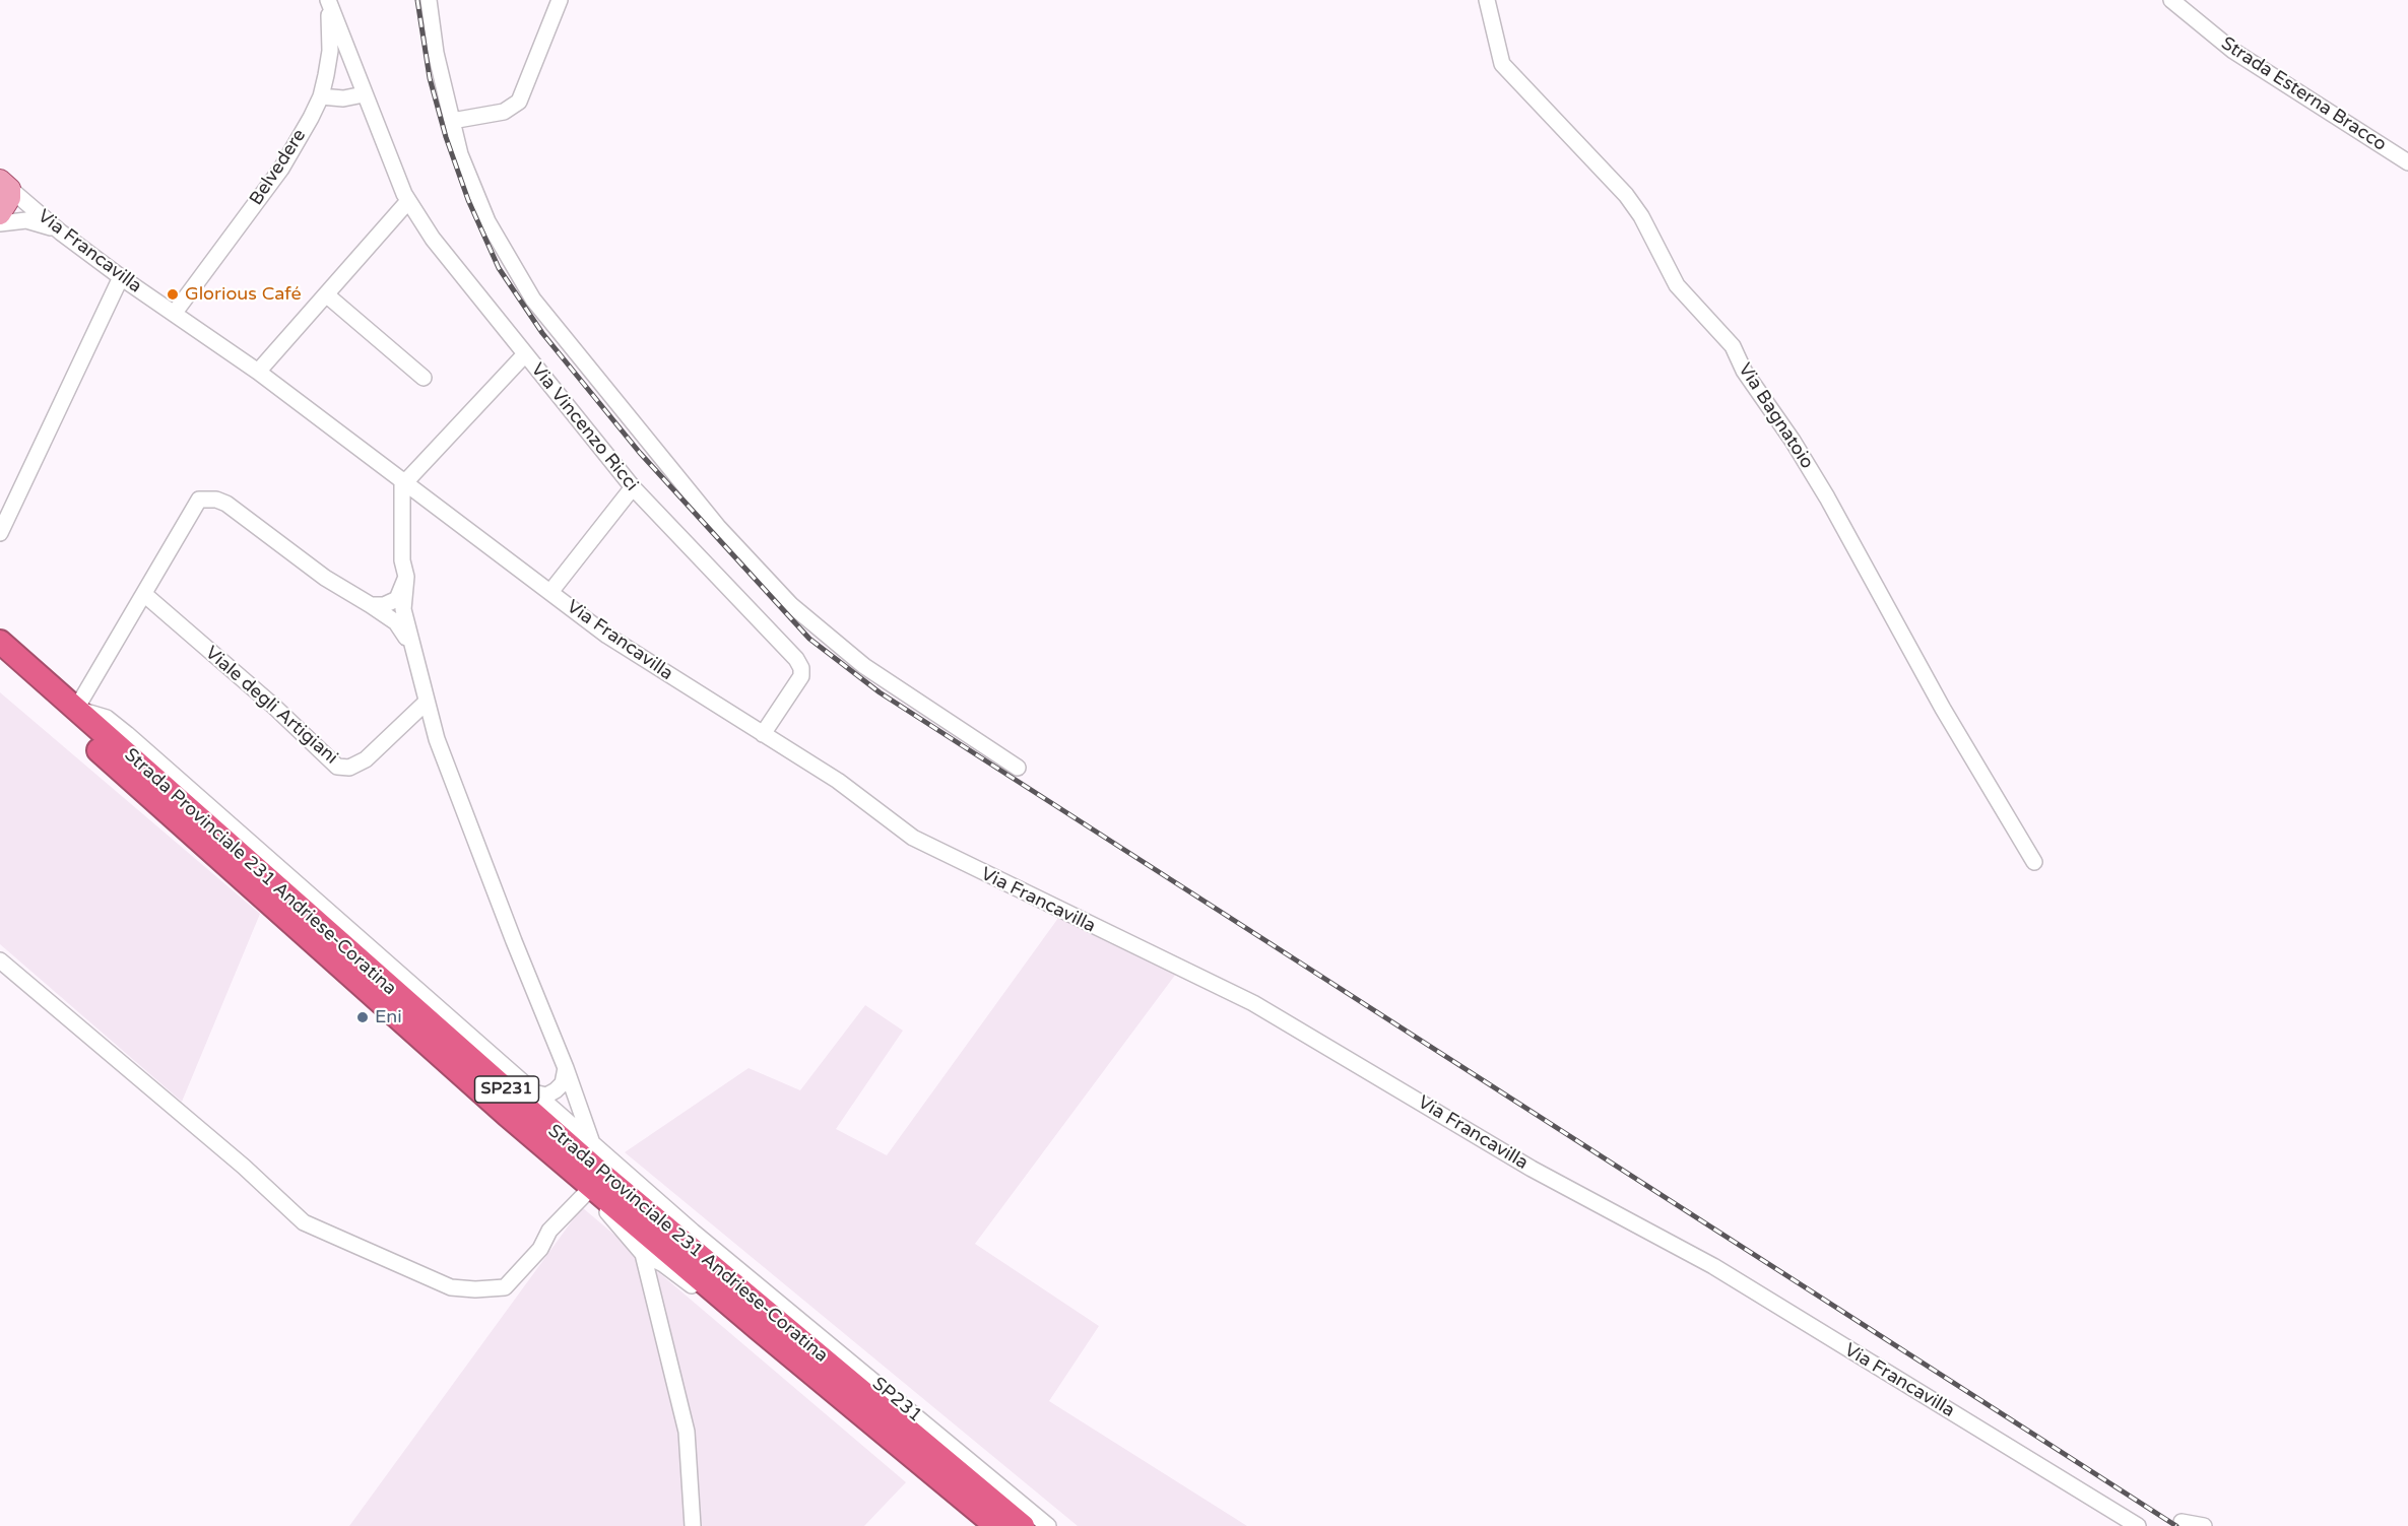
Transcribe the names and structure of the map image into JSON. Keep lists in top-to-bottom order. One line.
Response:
{"streets":{"highway":["Strada Provinciale 231 Andriese-Coratina","SP231"],"street":["Strada Esterna Bracco","Belvedere","Via Francavilla","Via Bagnatoio","Via Vincenzo Ricci","Viale degli Artigiani"]},"crossings":[["Belvedere","Via Francavilla"],["Belvedere","Via Vincenzo Ricci"],["Via Francavilla","Via Vincenzo Ricci"],["Strada Provinciale 231 Andriese-Coratina","SP231"]],"places":["Glorious Café","Eni"]}
